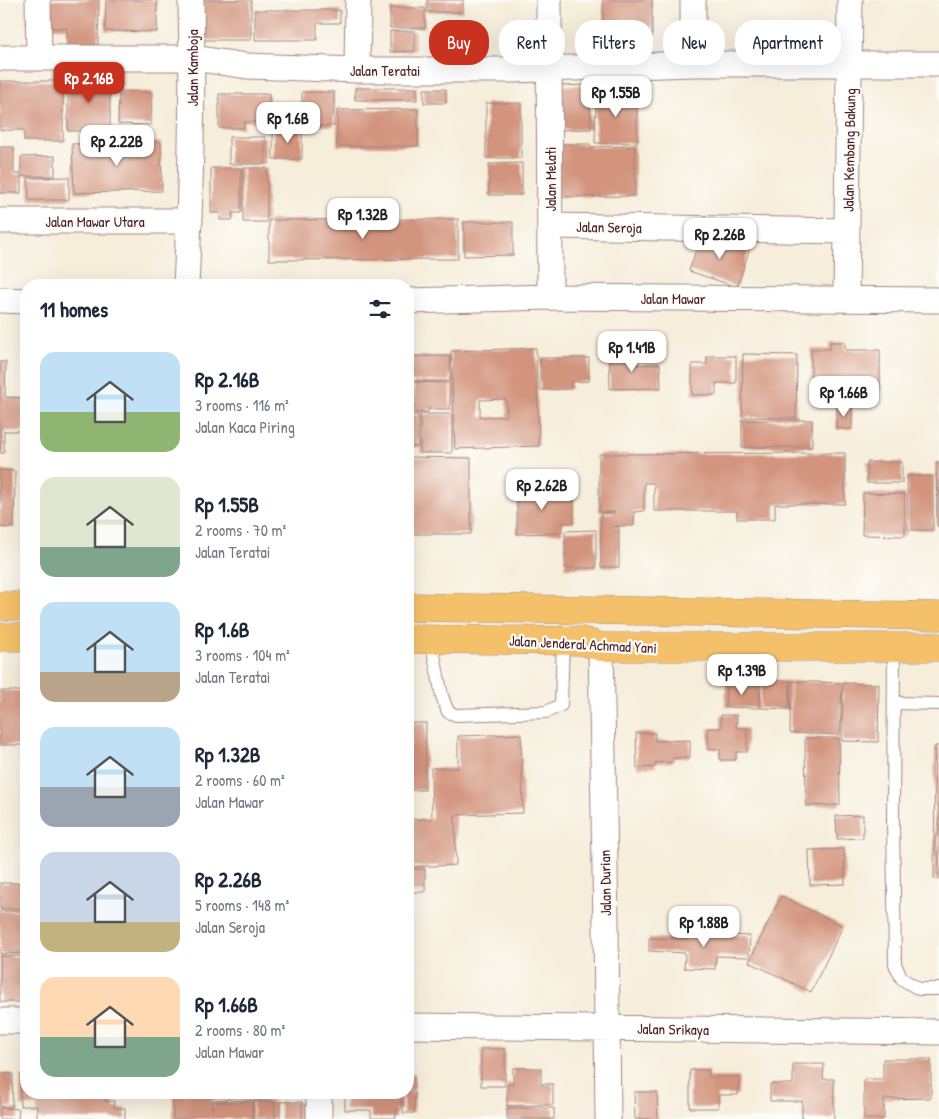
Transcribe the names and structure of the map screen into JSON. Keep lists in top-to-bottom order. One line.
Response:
{"streets":{"highway":["Jalan Jenderal Achmad Yani"],"street":["Jalan Kamboja","Jalan Teratai","Jalan Kembang Bakung","Jalan Melati","Jalan Mawar Utara","Jalan Seroja","Jalan Mawar","Jalan Durian","Jalan Srikaya"]},"crossings":[["Jalan Kamboja","Jalan Teratai"],["Jalan Kamboja","Jalan Mawar Utara"],["Jalan Teratai","Jalan Kembang Bakung"],["Jalan Teratai","Jalan Melati"],["Jalan Kembang Bakung","Jalan Seroja"],["Jalan Kembang Bakung","Jalan Mawar"],["Jalan Melati","Jalan Seroja"],["Jalan Melati","Jalan Mawar"],["Jalan Jenderal Achmad Yani","Jalan Durian"],["Jalan Durian","Jalan Srikaya"]],"page":{"chip":["Buy","Rent","Filters","New","Apartment"],"price":["Rp 2.16B","Rp 1.55B","Rp 1.6B","Rp 2.22B","Rp 1.32B","Rp 2.26B","Rp 1.41B","Rp 1.66B","Rp 2.62B","Rp 1.39B","Rp 1.88B"],"heading":"11 homes","list":[{"name":"Rp 2.16B","note":"3 rooms · 116 m² · Jalan Kaca Piring"},{"name":"Rp 1.55B","note":"2 rooms · 70 m² · Jalan Teratai"},{"name":"Rp 1.6B","note":"3 rooms · 104 m² · Jalan Teratai"},{"name":"Rp 1.32B","note":"2 rooms · 60 m² · Jalan Mawar"},{"name":"Rp 2.26B","note":"5 rooms · 148 m² · Jalan Seroja"},{"name":"Rp 1.66B","note":"2 rooms · 80 m² · Jalan Mawar"}]}}
